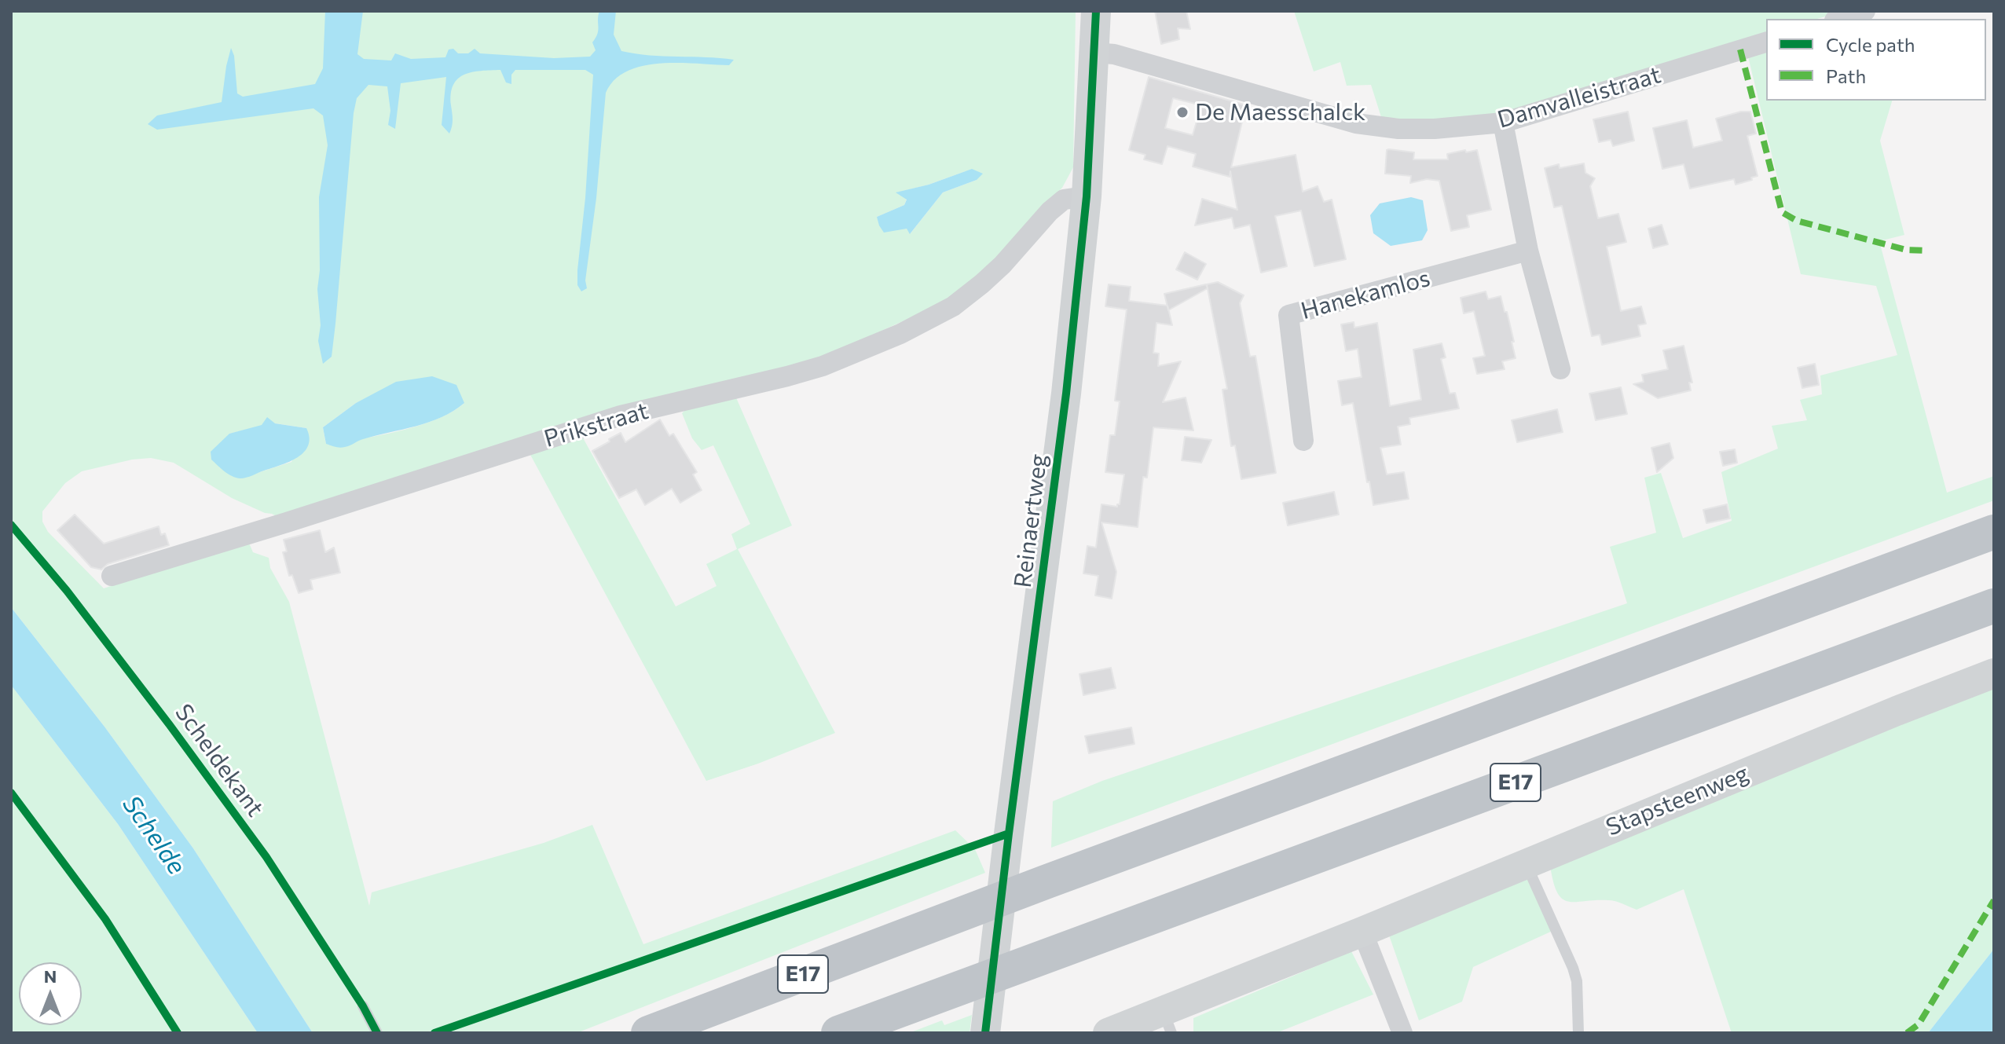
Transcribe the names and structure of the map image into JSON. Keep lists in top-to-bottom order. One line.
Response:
{"streets":{"highway":["E17"],"main road":["Reinaertweg","Stapsteenweg"],"street":["Damvalleistraat","Hanekamlos","Prikstraat"],"cycle path":["Scheldekant"]},"crossings":[["Damvalleistraat","Reinaertweg"],["Prikstraat","Reinaertweg"]],"water":["Schelde"],"places":["De Maesschalck"],"legend":["Cycle path","Path"],"north":"top"}
